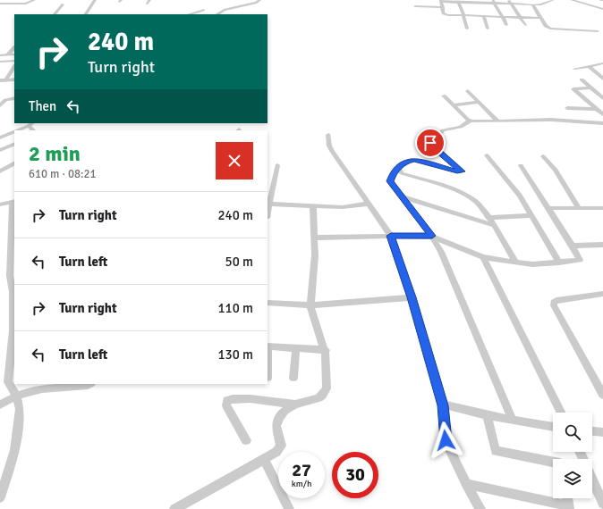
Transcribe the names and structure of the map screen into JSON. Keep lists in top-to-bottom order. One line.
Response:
{"page":{"turn":["240 m","Turn right"],"then":"Then","heading":["2 min","610 m · 08:21"],"list":[{"name":"Turn right","value":"240 m"},{"name":"Turn left","value":"50 m"},{"name":"Turn right","value":"110 m"},{"name":"Turn left","value":"130 m"}],"speed":"27 km/h","limit":"30"}}
